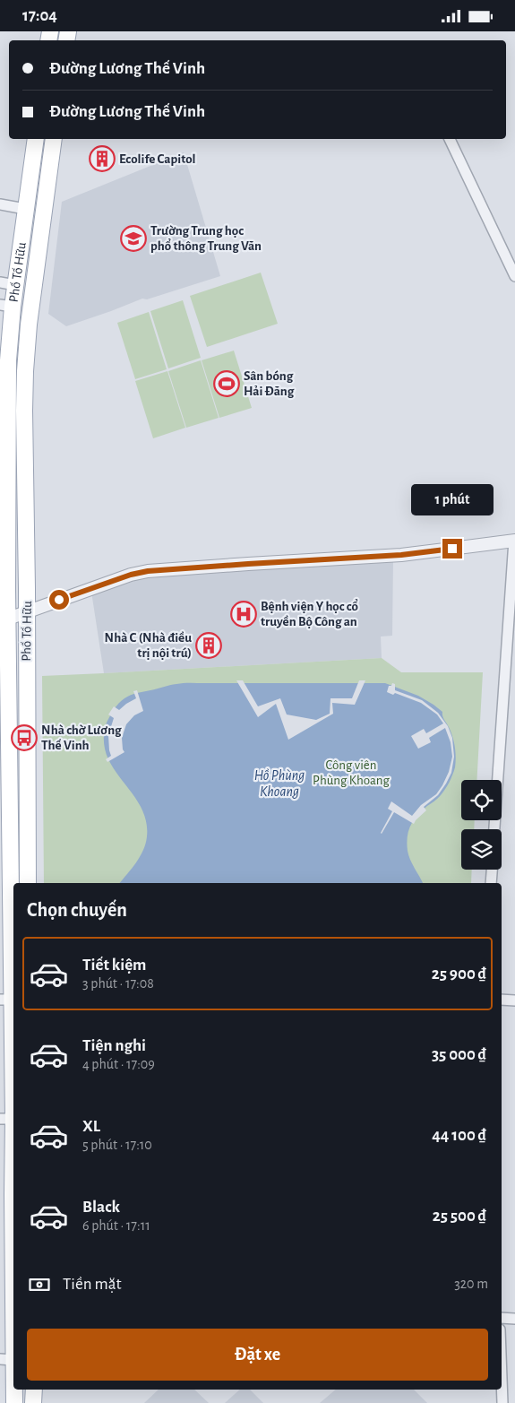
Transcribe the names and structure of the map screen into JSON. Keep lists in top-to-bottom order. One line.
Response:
{"streets":{"main road":["Phố Tố Hữu"]},"water":["Hồ Phùng Khoang"],"parks":["Công viên Phùng Khoang"],"places":{"building":["Ecolife Capitol","Nhà C (Nhà điều trị nội trú)"],"school or university":["Trường Trung học phổ thông Trung Văn"],"sports":["Sân bóng Hải Đăng"],"hospital":["Bệnh viện Y học cổ truyền Bộ Công an"],"bus stop":["Nhà chờ Lương Thế Vinh"]},"page":{"status":"17:04","banner":["Đường Lương Thế Vinh","Đường Lương Thế Vinh"],"bubble":"1 phút","heading":"Chọn chuyến","list":[{"name":"Tiết kiệm","note":"3 phút · 17:08","value":"25 900 ₫"},{"name":"Tiện nghi","note":"4 phút · 17:09","value":"35 000 ₫"},{"name":"XL","note":"5 phút · 17:10","value":"44 100 ₫"},{"name":"Black","note":"6 phút · 17:11","value":"25 500 ₫"}],"pay":["Tiền mặt","320 m"],"buttons":"Đặt xe"}}
